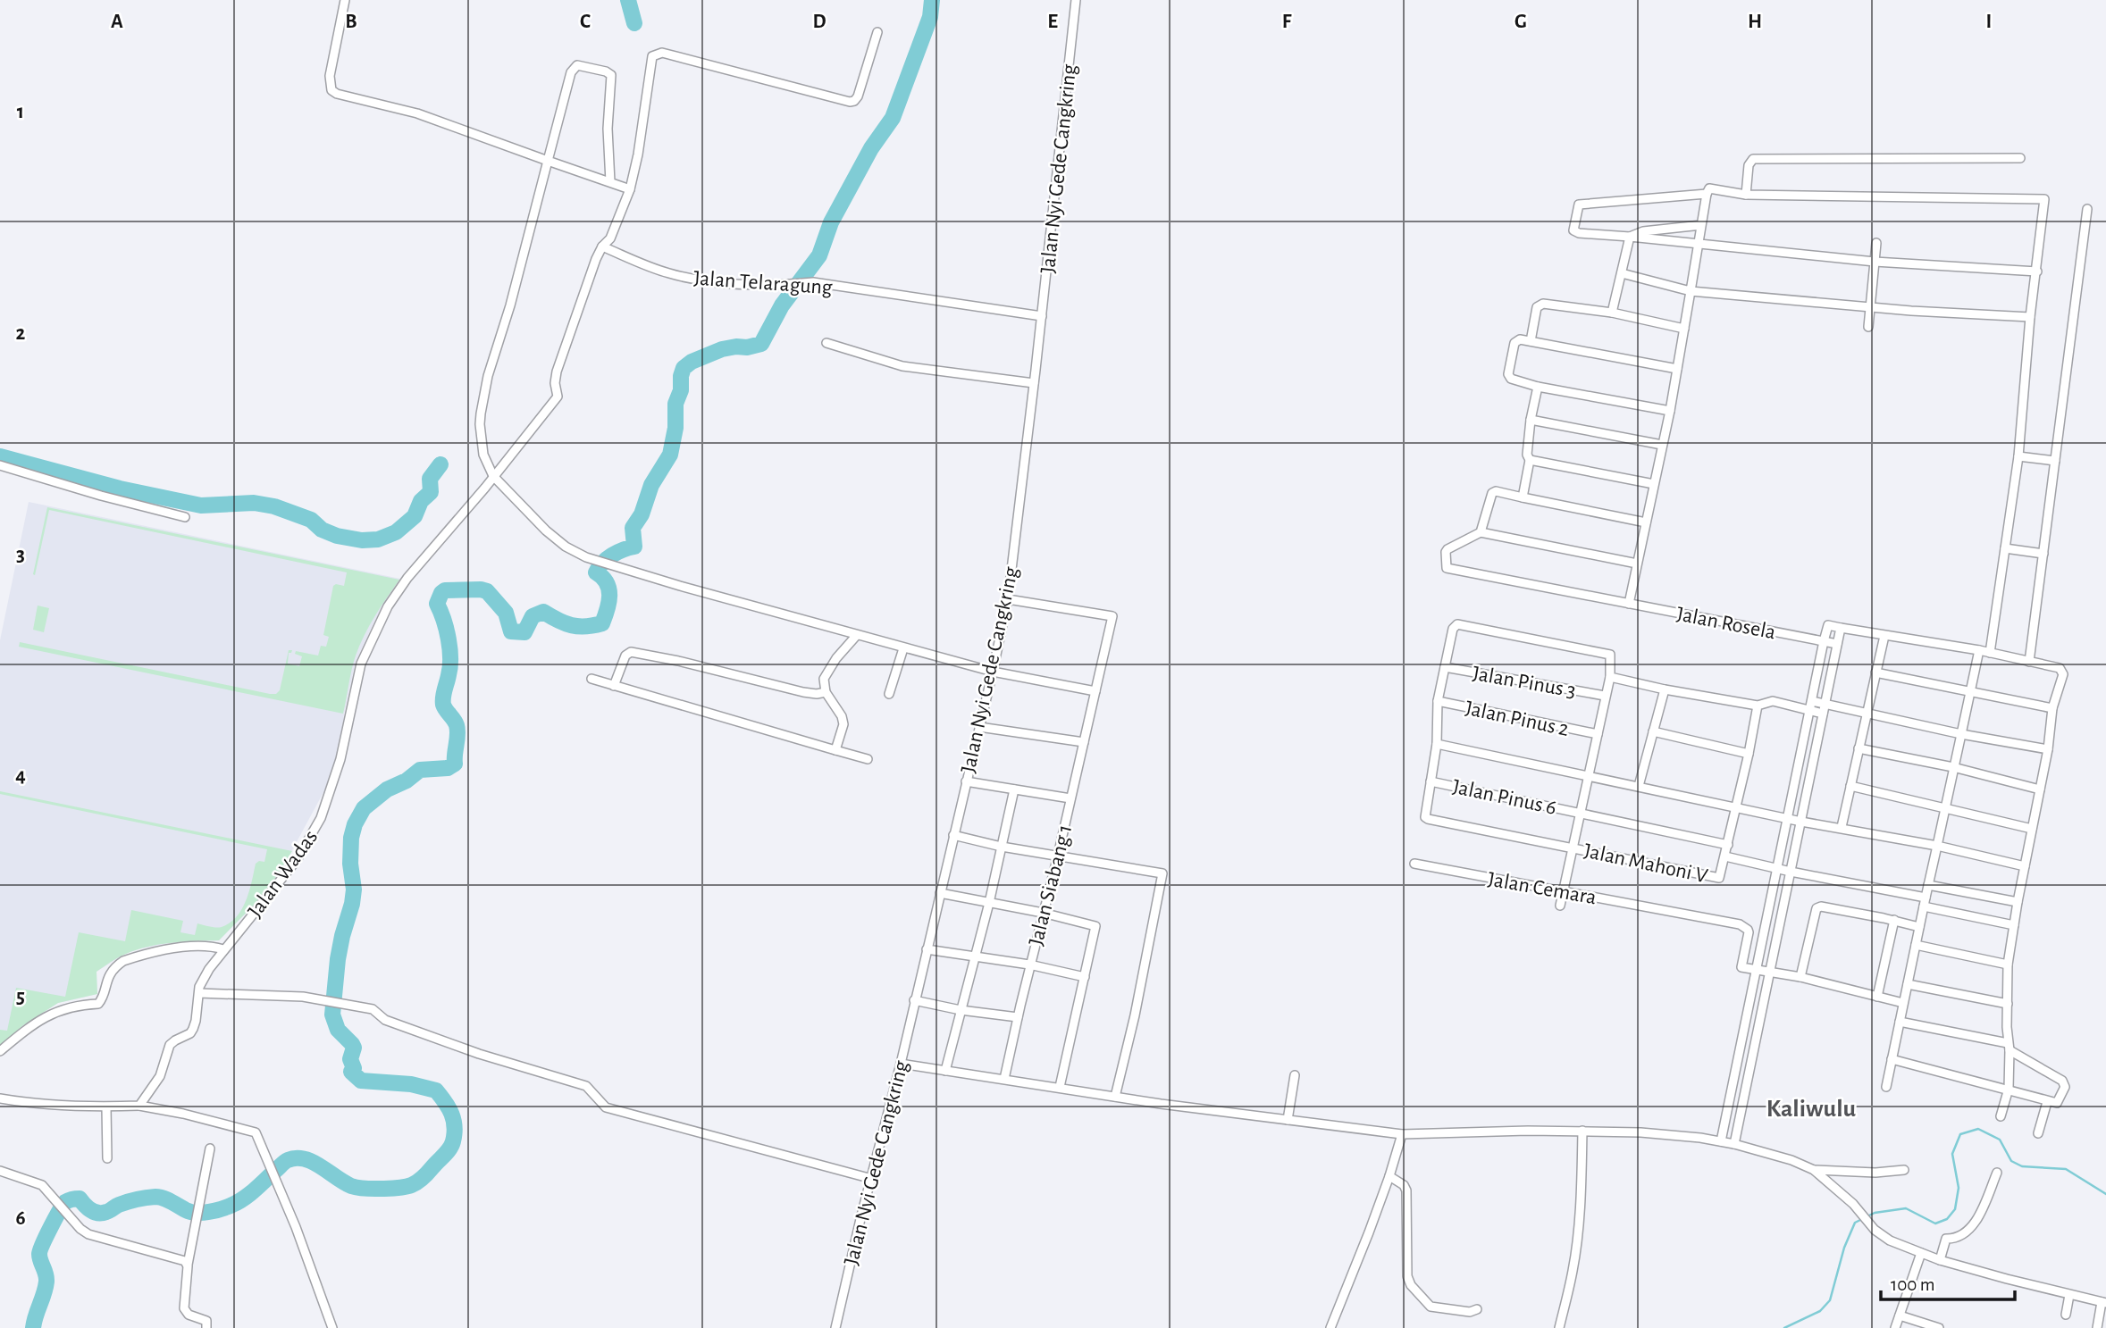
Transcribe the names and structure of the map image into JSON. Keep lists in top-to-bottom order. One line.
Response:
{"streets":{"street":["Jalan Nyi Gede Cangkring","Jalan Telaragung","Jalan Rosela","Jalan Pinus 3","Jalan Pinus 2","Jalan Pinus 6","Jalan Mahoni V","Jalan Wadas","Jalan Siabang 1","Jalan Cemara"]},"crossings":[["Jalan Nyi Gede Cangkring","Jalan Telaragung"],["Jalan Nyi Gede Cangkring","Jalan Siabang 1"],["Jalan Telaragung","Jalan Wadas"],["Jalan Pinus 6","Jalan Mahoni V"]],"districts":["Kaliwulu"],"scale_bar":"100 m","grid":{"columns":["A","B","C","D","E","F","G","H","I"],"rows":["1","2","3","4","5","6"]}}
